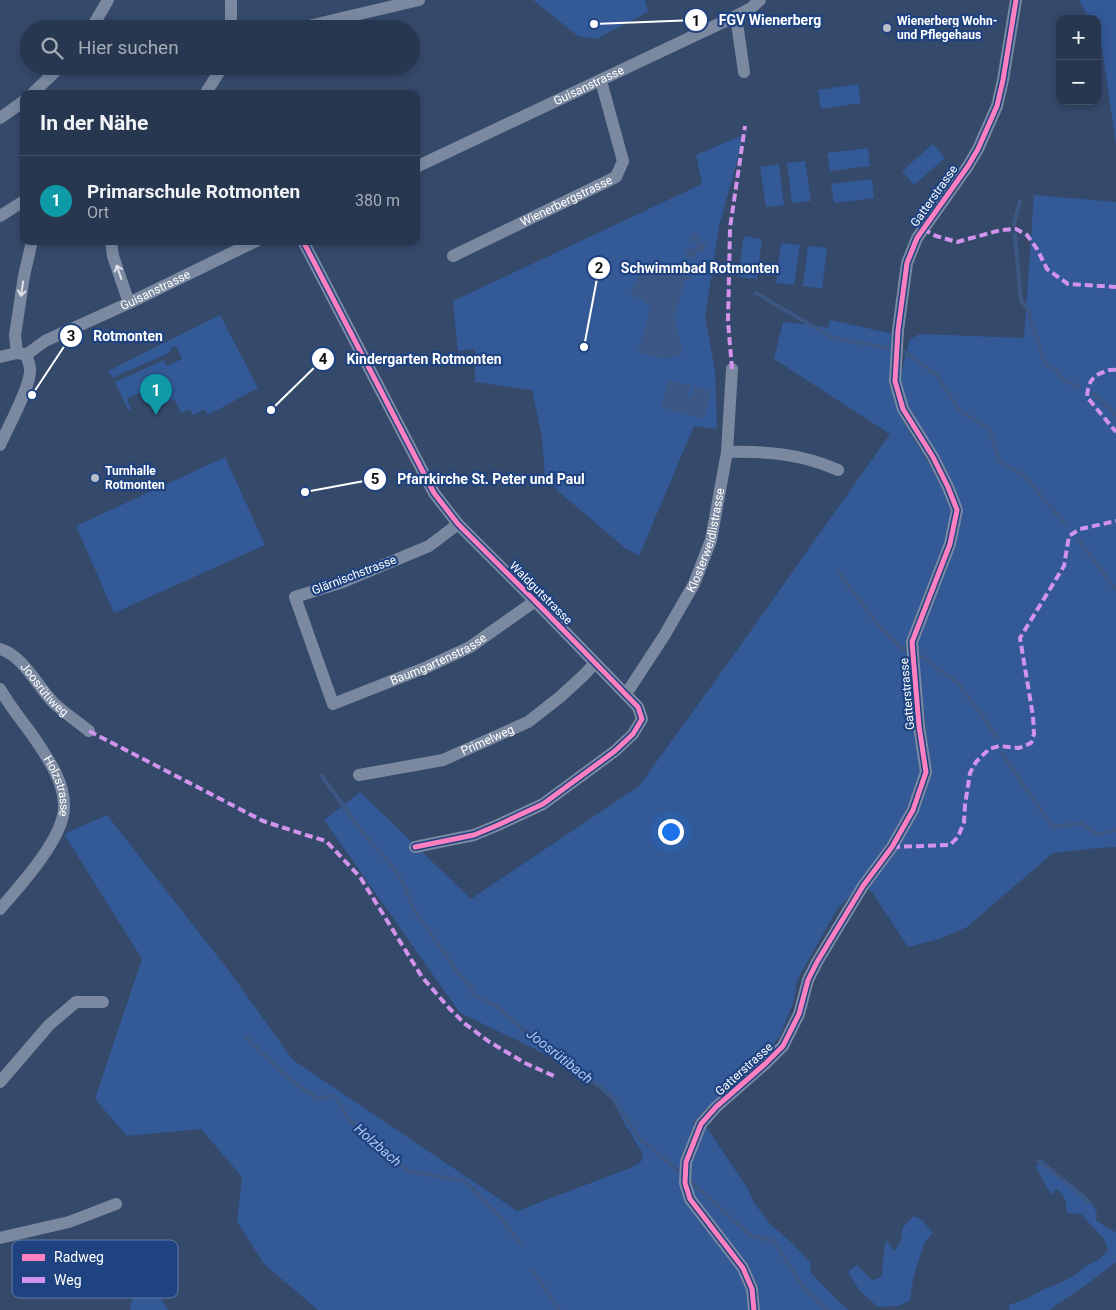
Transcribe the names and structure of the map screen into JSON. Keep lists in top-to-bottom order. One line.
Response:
{"streets":{"street":["Guisanstrasse","Gatterstrasse","Wienerbergstrasse","Klosterweidlistrasse","Glärnischstrasse","Waldgutstrasse","Baumgartenstrasse","Joosrütiweg","Primelweg","Holzstrasse"]},"crossings":[["Guisanstrasse","Wienerbergstrasse"],["Klosterweidlistrasse","Waldgutstrasse"],["Glärnischstrasse","Waldgutstrasse"],["Glärnischstrasse","Baumgartenstrasse"],["Waldgutstrasse","Baumgartenstrasse"],["Waldgutstrasse","Primelweg"]],"water":["Joosrütibach","Holzbach"],"places":["FGV Wienerberg","Wienerberg Wohn- und Pflegehaus","Schwimmbad Rotmonten","Rotmonten","Kindergarten Rotmonten","Turnhalle Rotmonten","Pfarrkirche St. Peter und Paul"],"legend":["Radweg","Weg"],"page":{"map_buttons":["+","−"],"search":"Hier suchen","heading":"In der Nähe","list":[{"mark":"1","name":"Primarschule Rotmonten","note":"Ort","value":"380 m"}],"pins":"1"}}
